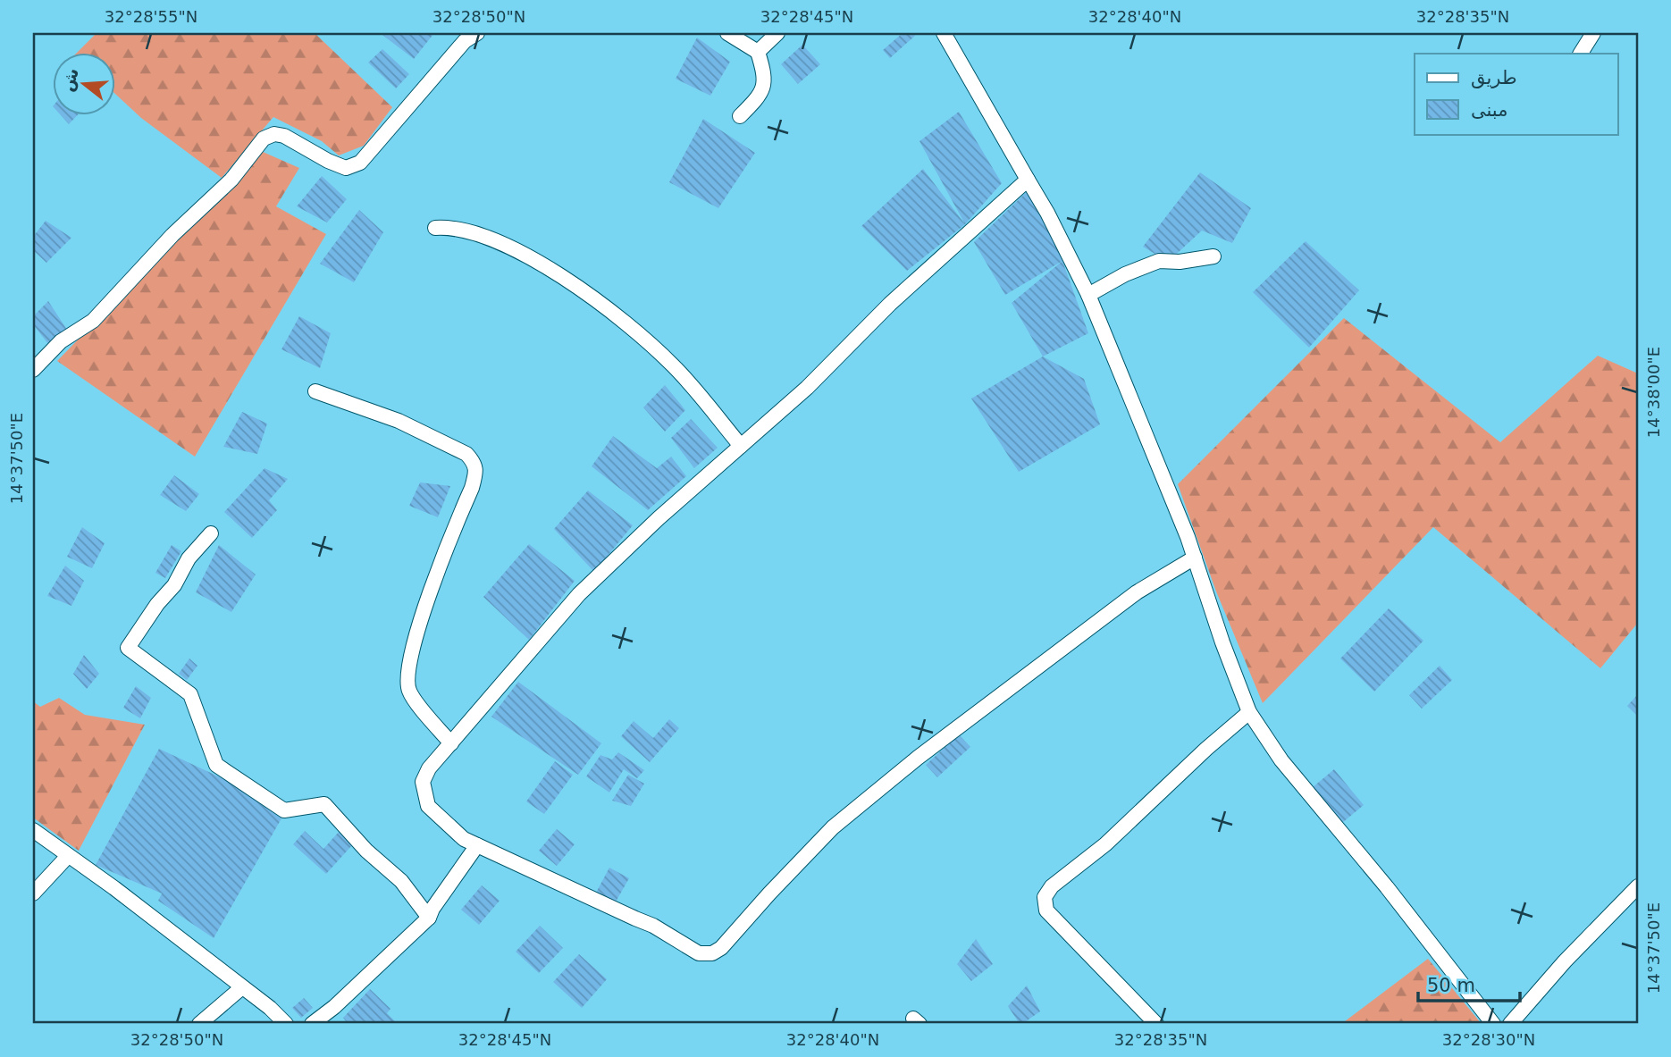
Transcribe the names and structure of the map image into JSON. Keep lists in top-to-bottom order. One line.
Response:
{"legend":["طريق","مبنى"],"scale_bar":"50 m","north":"left","coordinates":["32°28'55\"N","32°28'50\"N","32°28'45\"N","32°28'40\"N","32°28'35\"N","14°38'00\"E","14°37'50\"E","32°28'30\"N"]}
